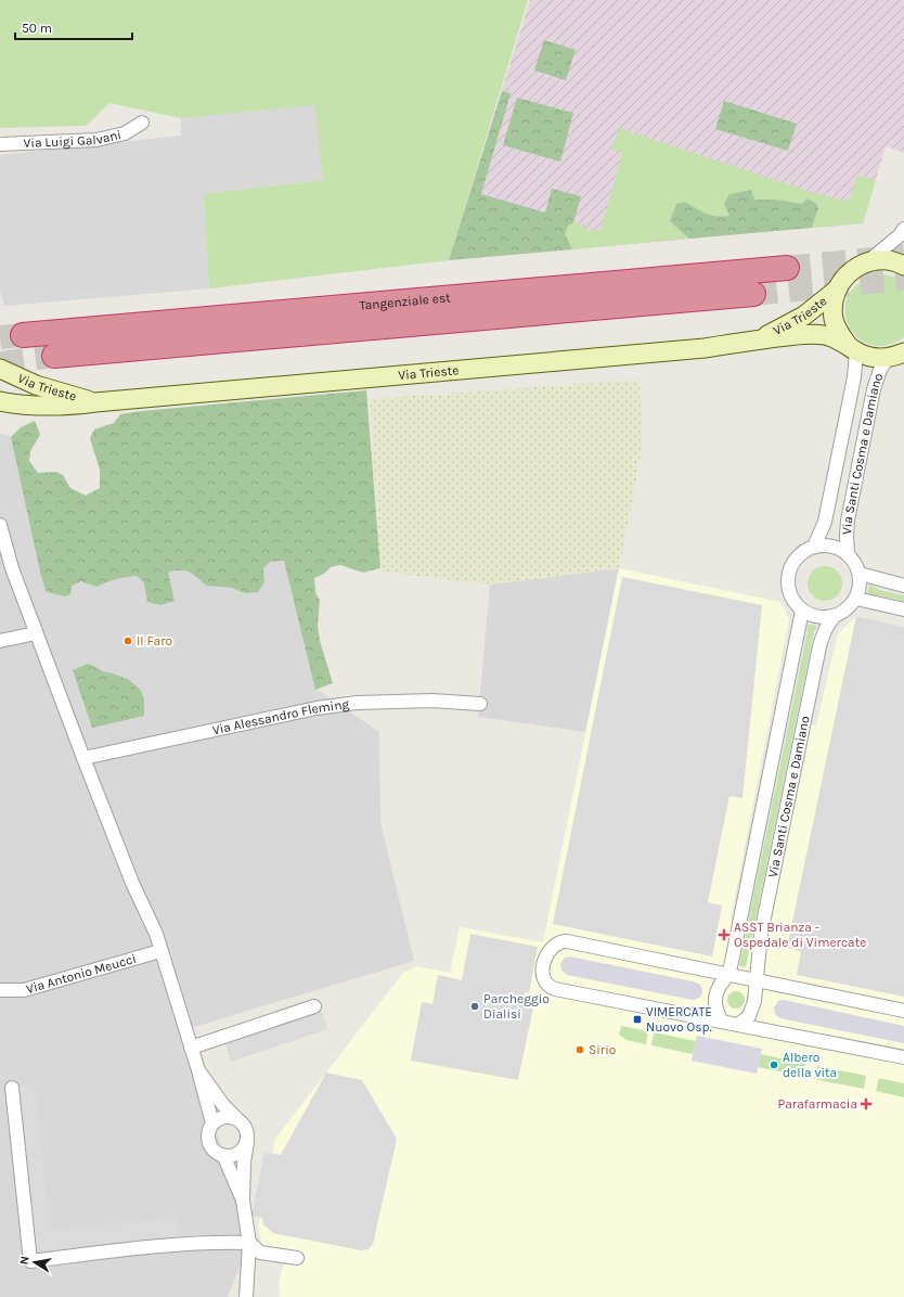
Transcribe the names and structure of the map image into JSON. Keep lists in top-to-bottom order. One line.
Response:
{"streets":{"highway":["Tangenziale est"],"street":["Via Luigi Galvani","Via Trieste","Via Santi Cosma e Damiano","Via Alessandro Fleming","Via Antonio Meucci"]},"crossings":[["Via Trieste","Via Santi Cosma e Damiano"]],"places":{"other":["Il Faro","Parcheggio Dialisi","Sirio","Albero della vita"],"health":["ASST Brianza - Ospedale di Vimercate","Parafarmacia"],"transit":["VIMERCATE Nuovo Osp."]},"scale_bar":"50 m","north":"left"}
